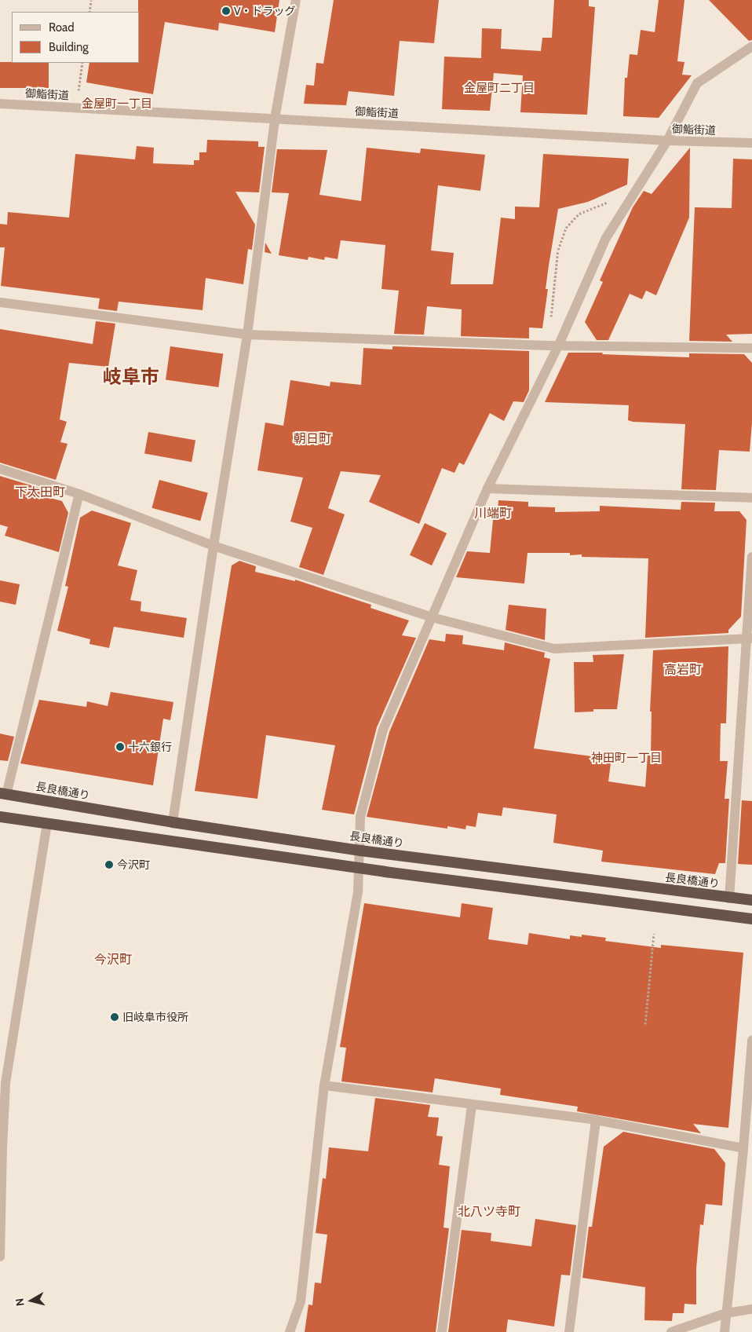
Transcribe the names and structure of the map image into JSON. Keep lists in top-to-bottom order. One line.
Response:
{"streets":{"highway":["長良橋通り"],"street":["御鮨街道"]},"districts":["金屋町二丁目","金屋町一丁目","岐阜市","朝日町","下太田町","川端町","高岩町","神田町一丁目","今沢町","北八ツ寺町"],"places":["V・ドラッグ","十六銀行","今沢町","旧岐阜市役所"],"legend":["Road","Building"],"north":"left"}
